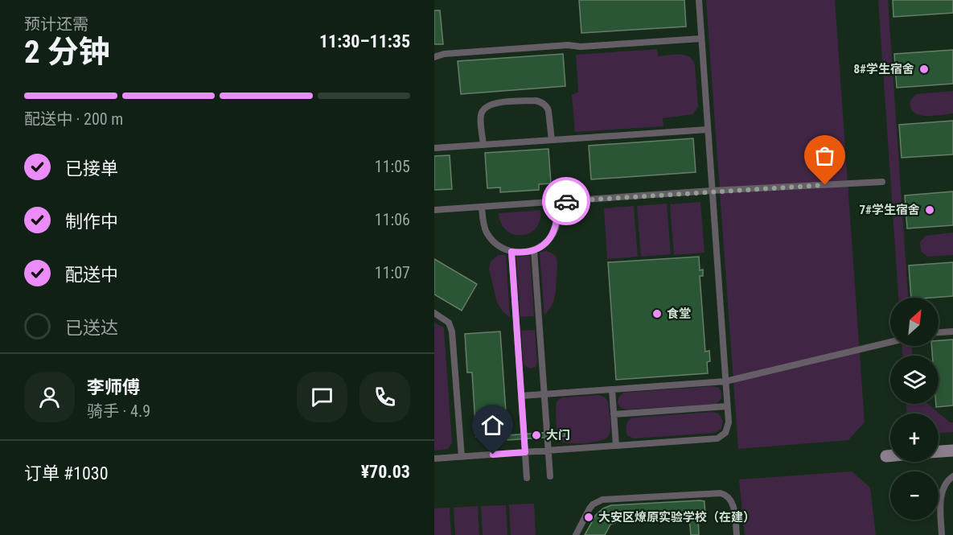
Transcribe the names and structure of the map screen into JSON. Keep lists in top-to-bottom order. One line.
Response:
{"places":["8#学生宿舍","7#学生宿舍","食堂","大门","大安区燎原实验学校（在建）"],"north":"top right","page":{"heading":["2 分钟","预计还需","11:30–11:35"],"panel":["李师傅","骑手 · 4.9","订单 #1030","¥70.03"],"bar":"配送中 · 200 m","list":[["已接单","11:05"],["制作中","11:06"],["配送中","11:07"],"已送达"],"map_buttons":["+","−"]}}
